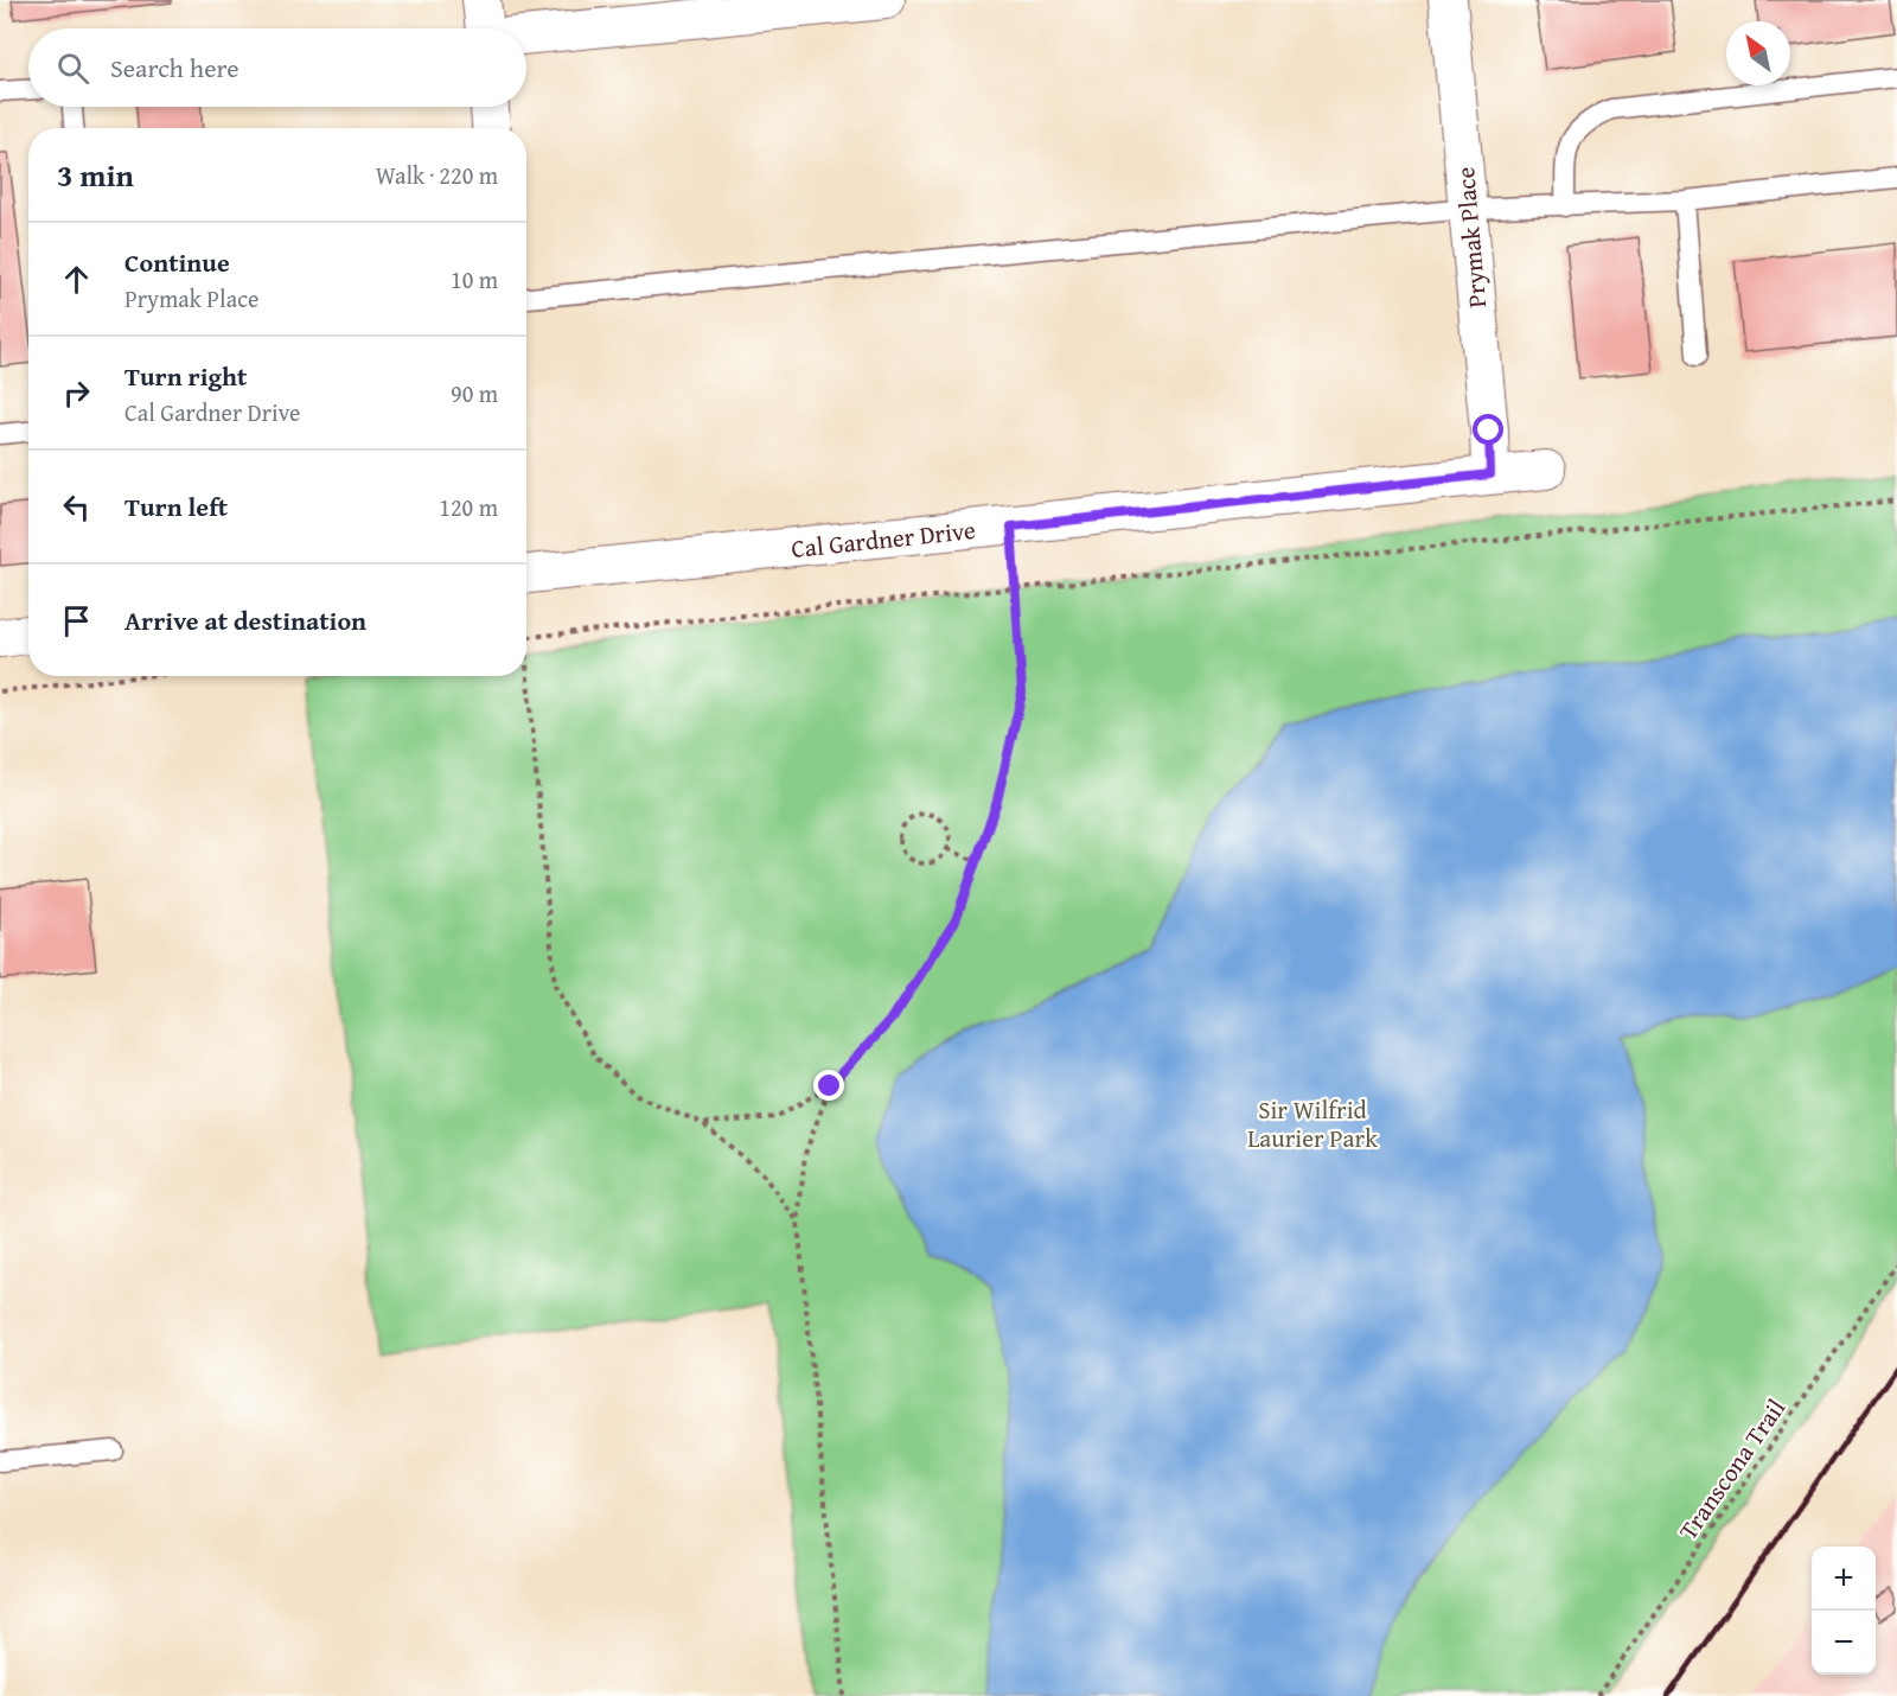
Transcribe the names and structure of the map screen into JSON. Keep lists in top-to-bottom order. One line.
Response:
{"streets":{"street":["Prymak Place","Cal Gardner Drive"],"path":["Transcona Trail"]},"crossings":[["Prymak Place","Cal Gardner Drive"]],"parks":["Sir Wilfrid Laurier Park"],"north":"top left","page":{"search":"Search here","heading":["3 min","Walk · 220 m"],"list":[["Continue","Prymak Place","10 m"],["Turn right","Cal Gardner Drive","90 m"],["Turn left","120 m"],"Arrive at destination"],"map_buttons":["+","−"]}}
